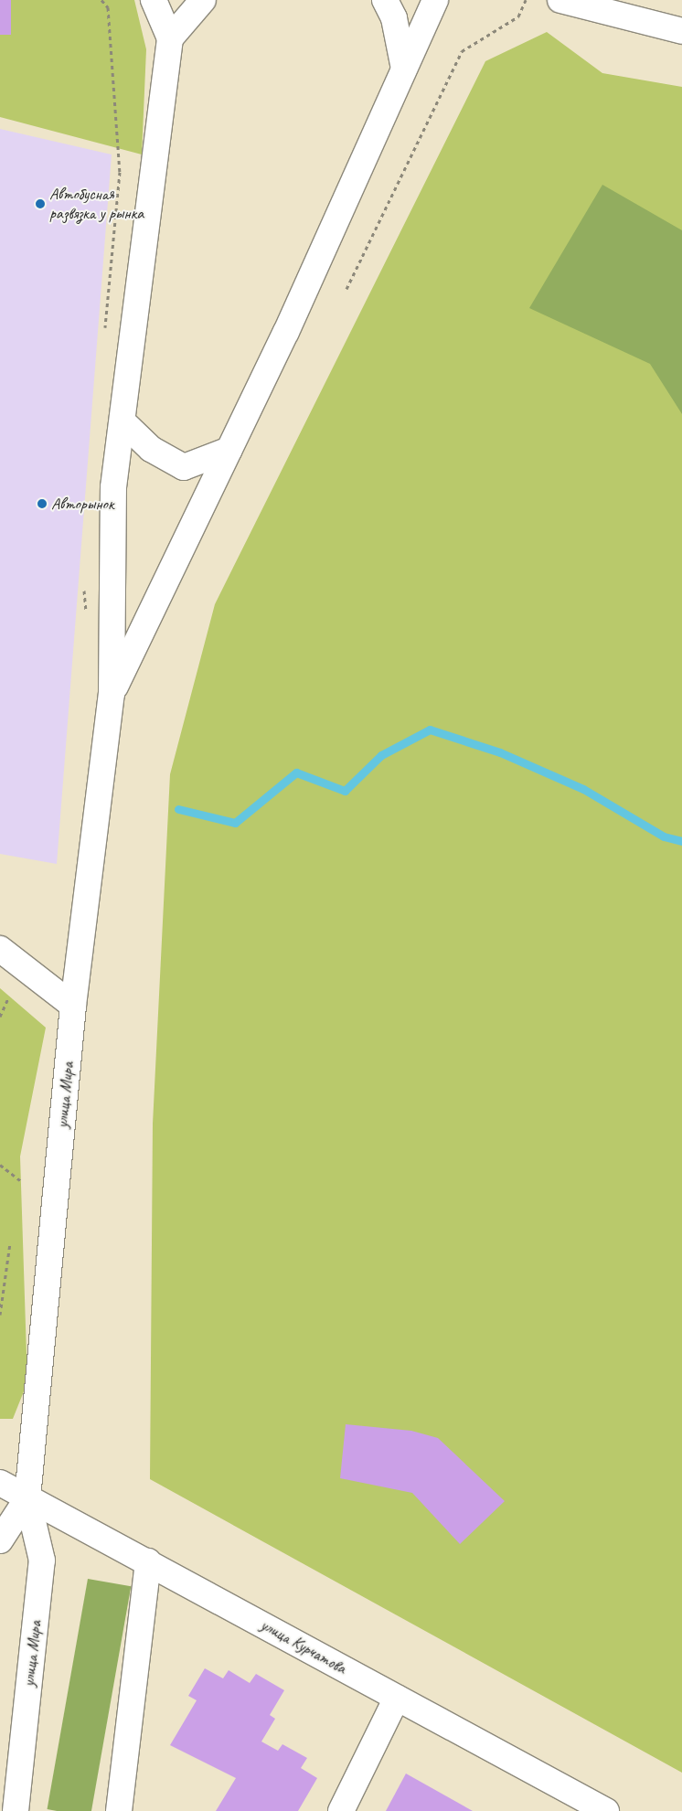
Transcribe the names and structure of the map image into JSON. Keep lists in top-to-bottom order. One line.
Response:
{"streets":{"main road":["улица Мира","улица Курчатова"]},"crossings":[["улица Мира","улица Курчатова"]],"places":["Автобусная развязка у рынка","Авторынок"]}
